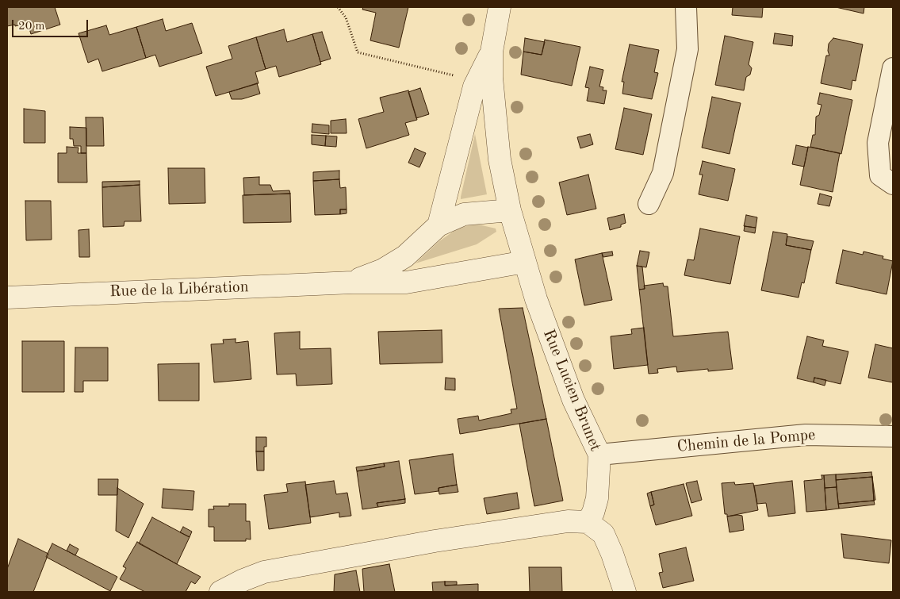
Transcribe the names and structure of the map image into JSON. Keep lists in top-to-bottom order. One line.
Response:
{"streets":{"street":["Rue de la Libération","Rue Lucien Brunet","Chemin de la Pompe"]},"crossings":[["Rue de la Libération","Rue Lucien Brunet"],["Rue Lucien Brunet","Chemin de la Pompe"]],"scale_bar":"20 m"}
